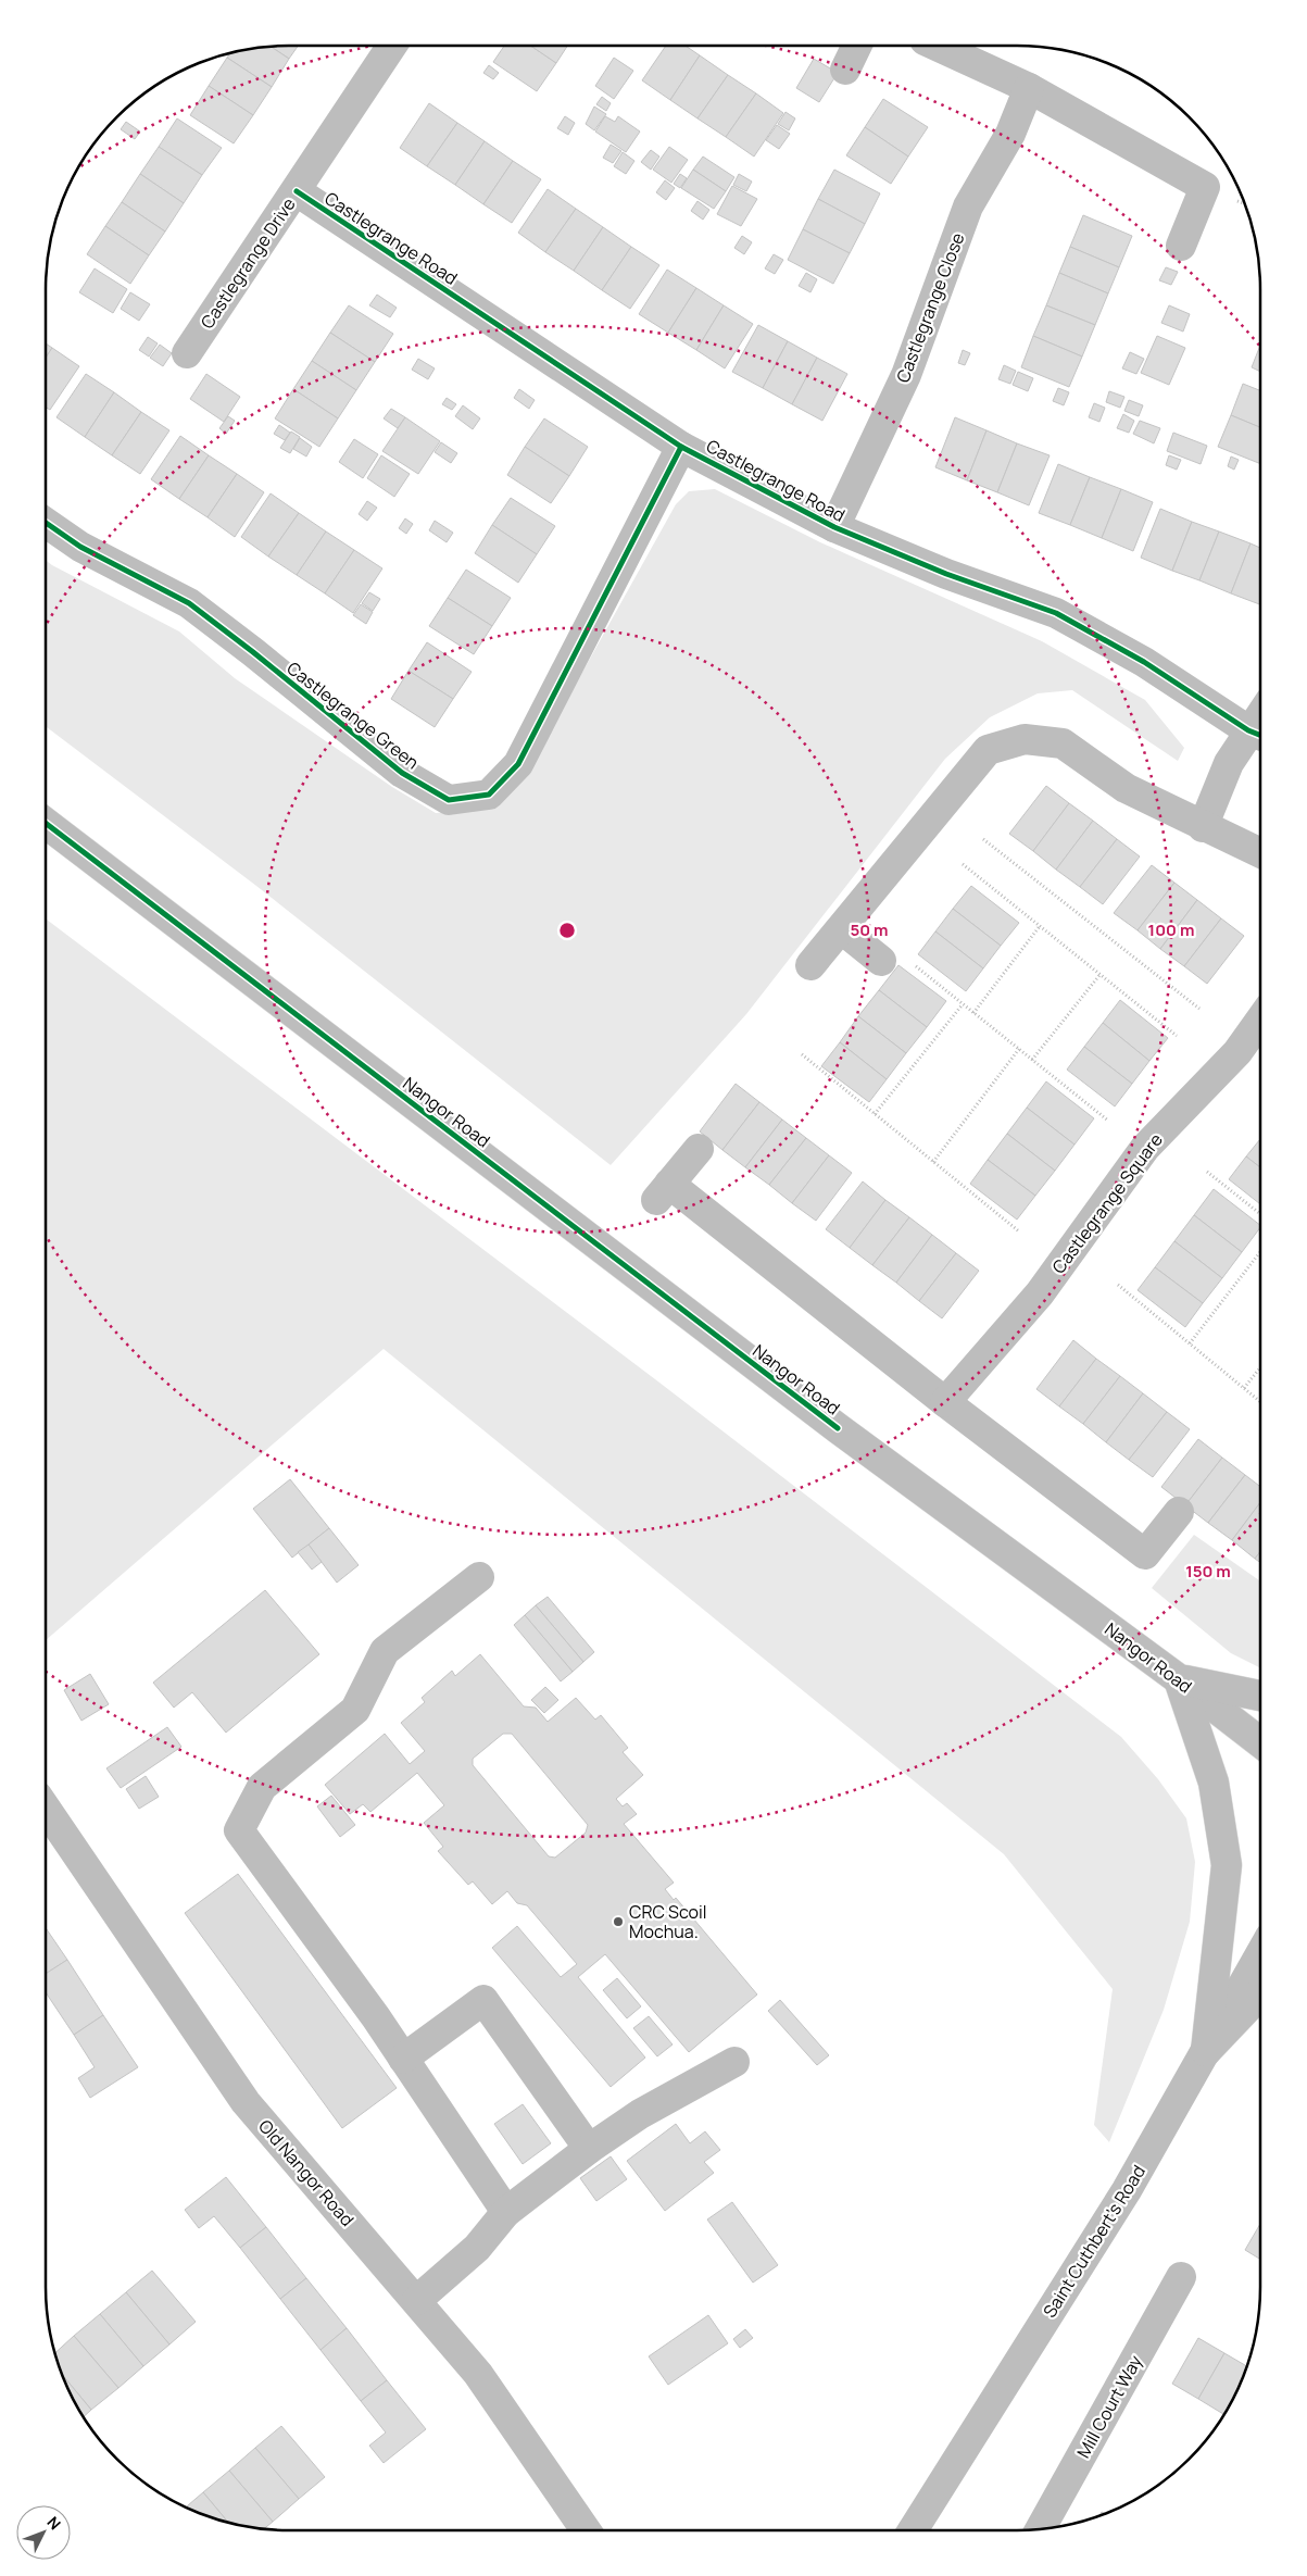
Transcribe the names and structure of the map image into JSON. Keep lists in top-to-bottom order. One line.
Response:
{"streets":{"street":["Castlegrange Road","Castlegrange Drive","Castlegrange Close","Castlegrange Green","Nangor Road","Castlegrange Square","Old Nangor Road","Saint Cuthbert’s Road","Mill Court Way"]},"crossings":[["Castlegrange Road","Castlegrange Drive"],["Castlegrange Road","Castlegrange Close"],["Castlegrange Road","Castlegrange Green"]],"places":["CRC Scoil Mochua."],"north":"top right","rings":["50 m","100 m","150 m"]}
